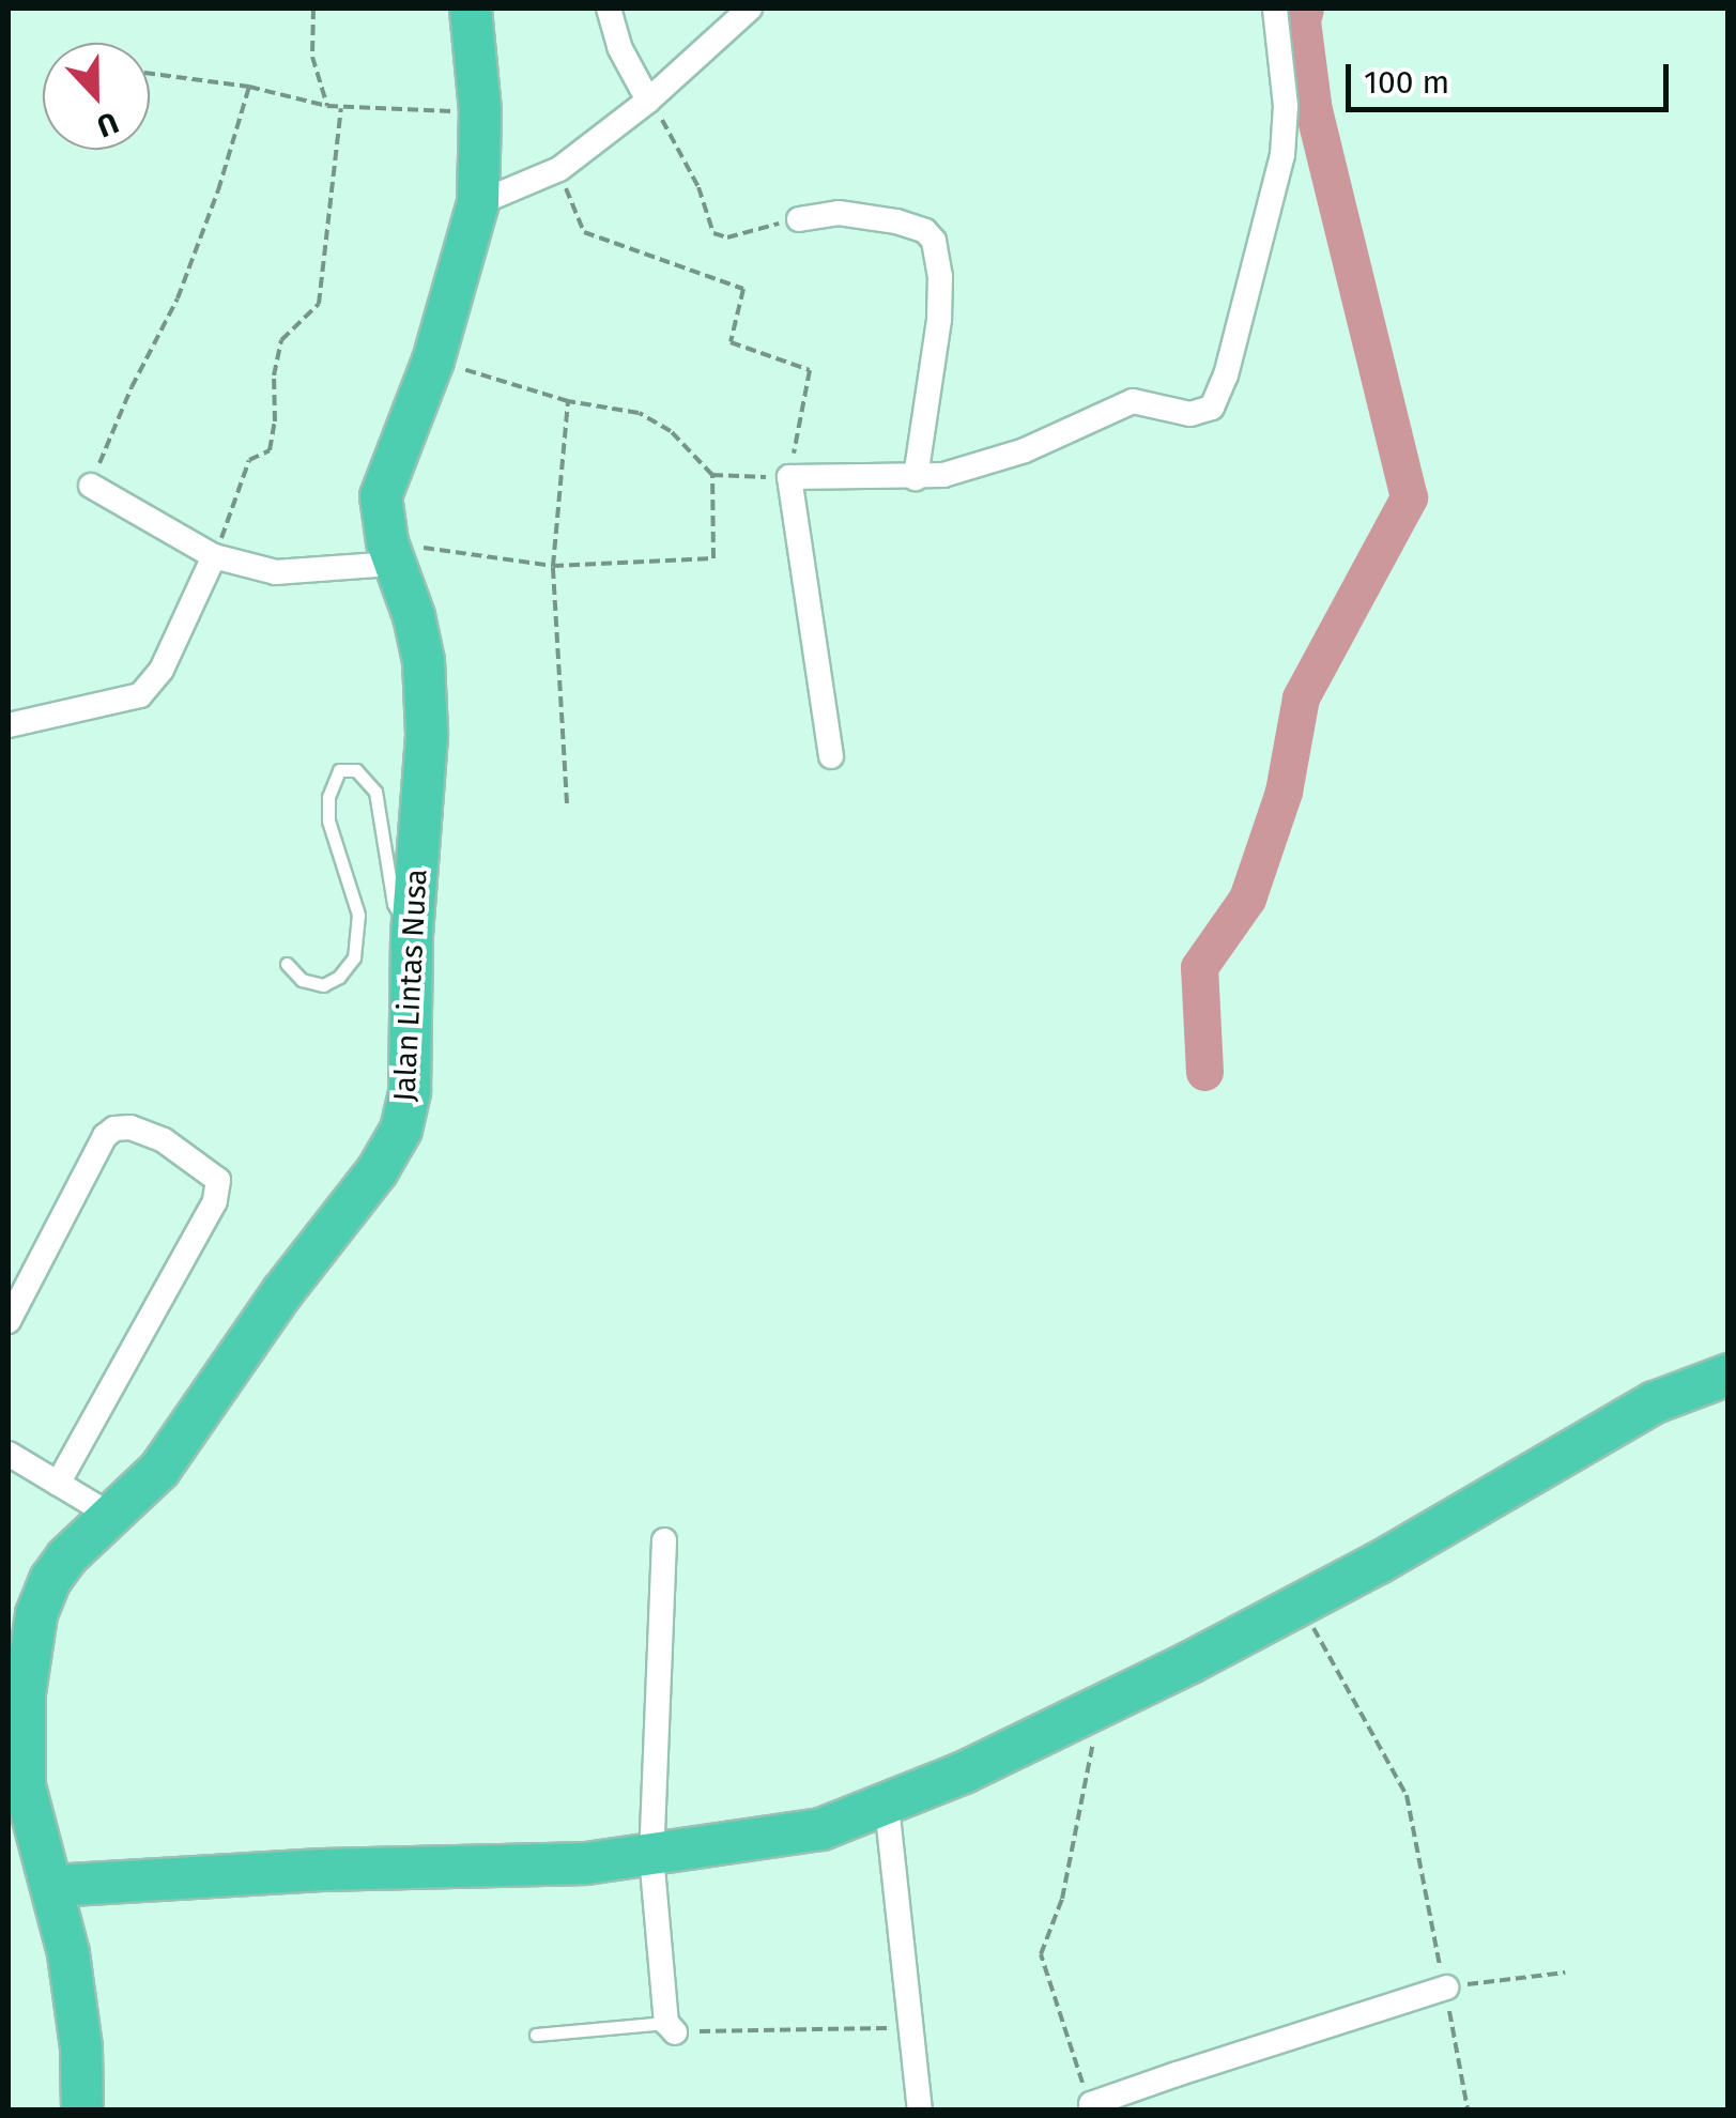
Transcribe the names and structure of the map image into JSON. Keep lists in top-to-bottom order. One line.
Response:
{"streets":{"highway":["Jalan Lintas Nusa"]},"scale_bar":"100 m","north":"bottom"}
